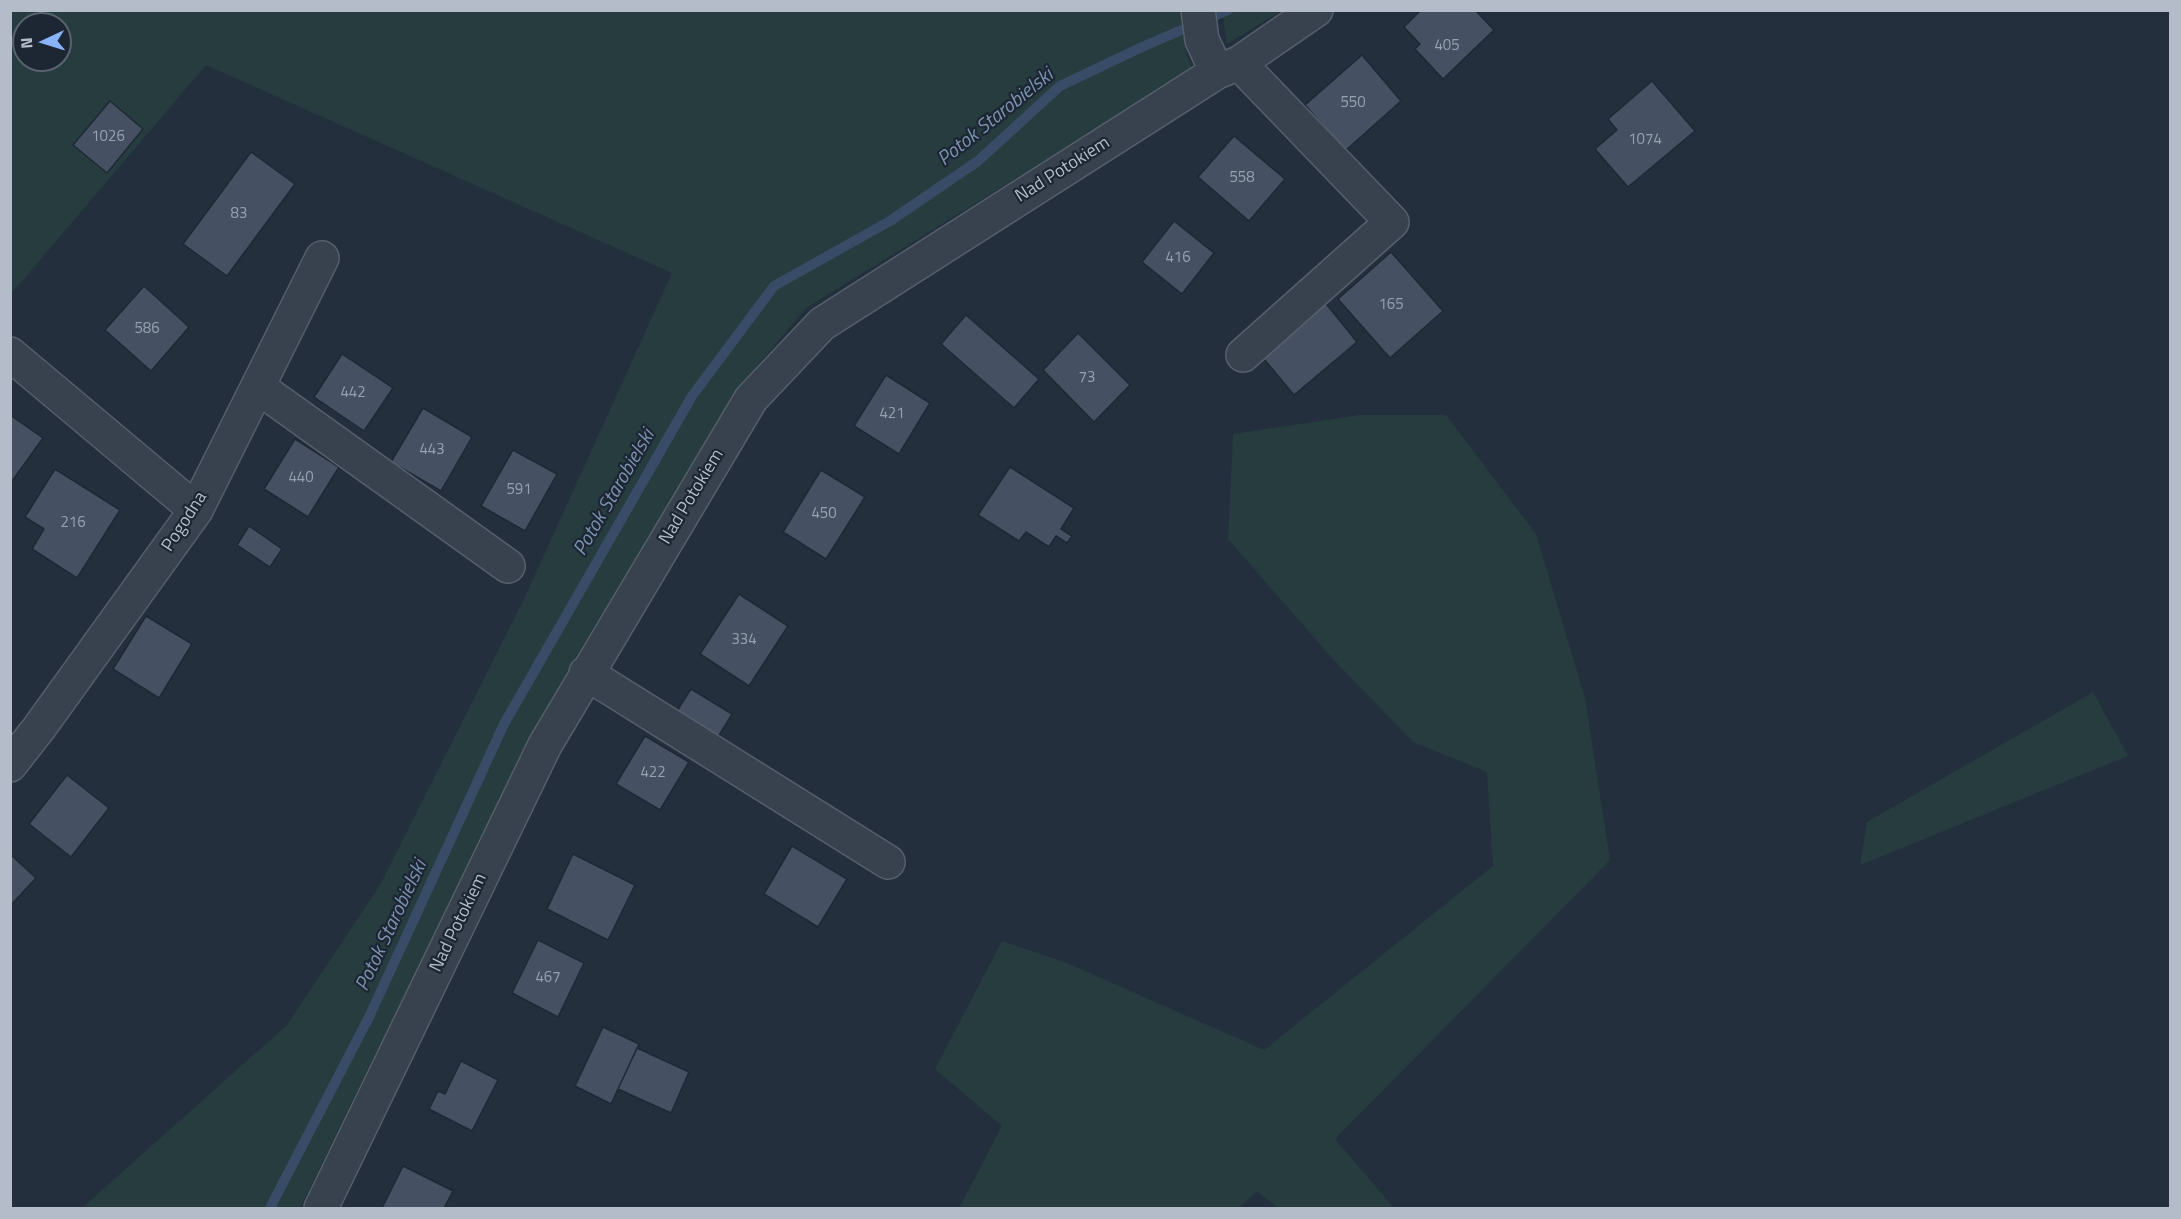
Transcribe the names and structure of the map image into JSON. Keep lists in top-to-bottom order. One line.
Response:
{"streets":{"street":["Nad Potokiem","Pogodna"]},"water":["Potok Starobielski"],"house_numbers":["405","550","1026","1074","558","83","416","165","586","73","442","421","443","440","591","450","216","334","422","467"],"north":"left"}
